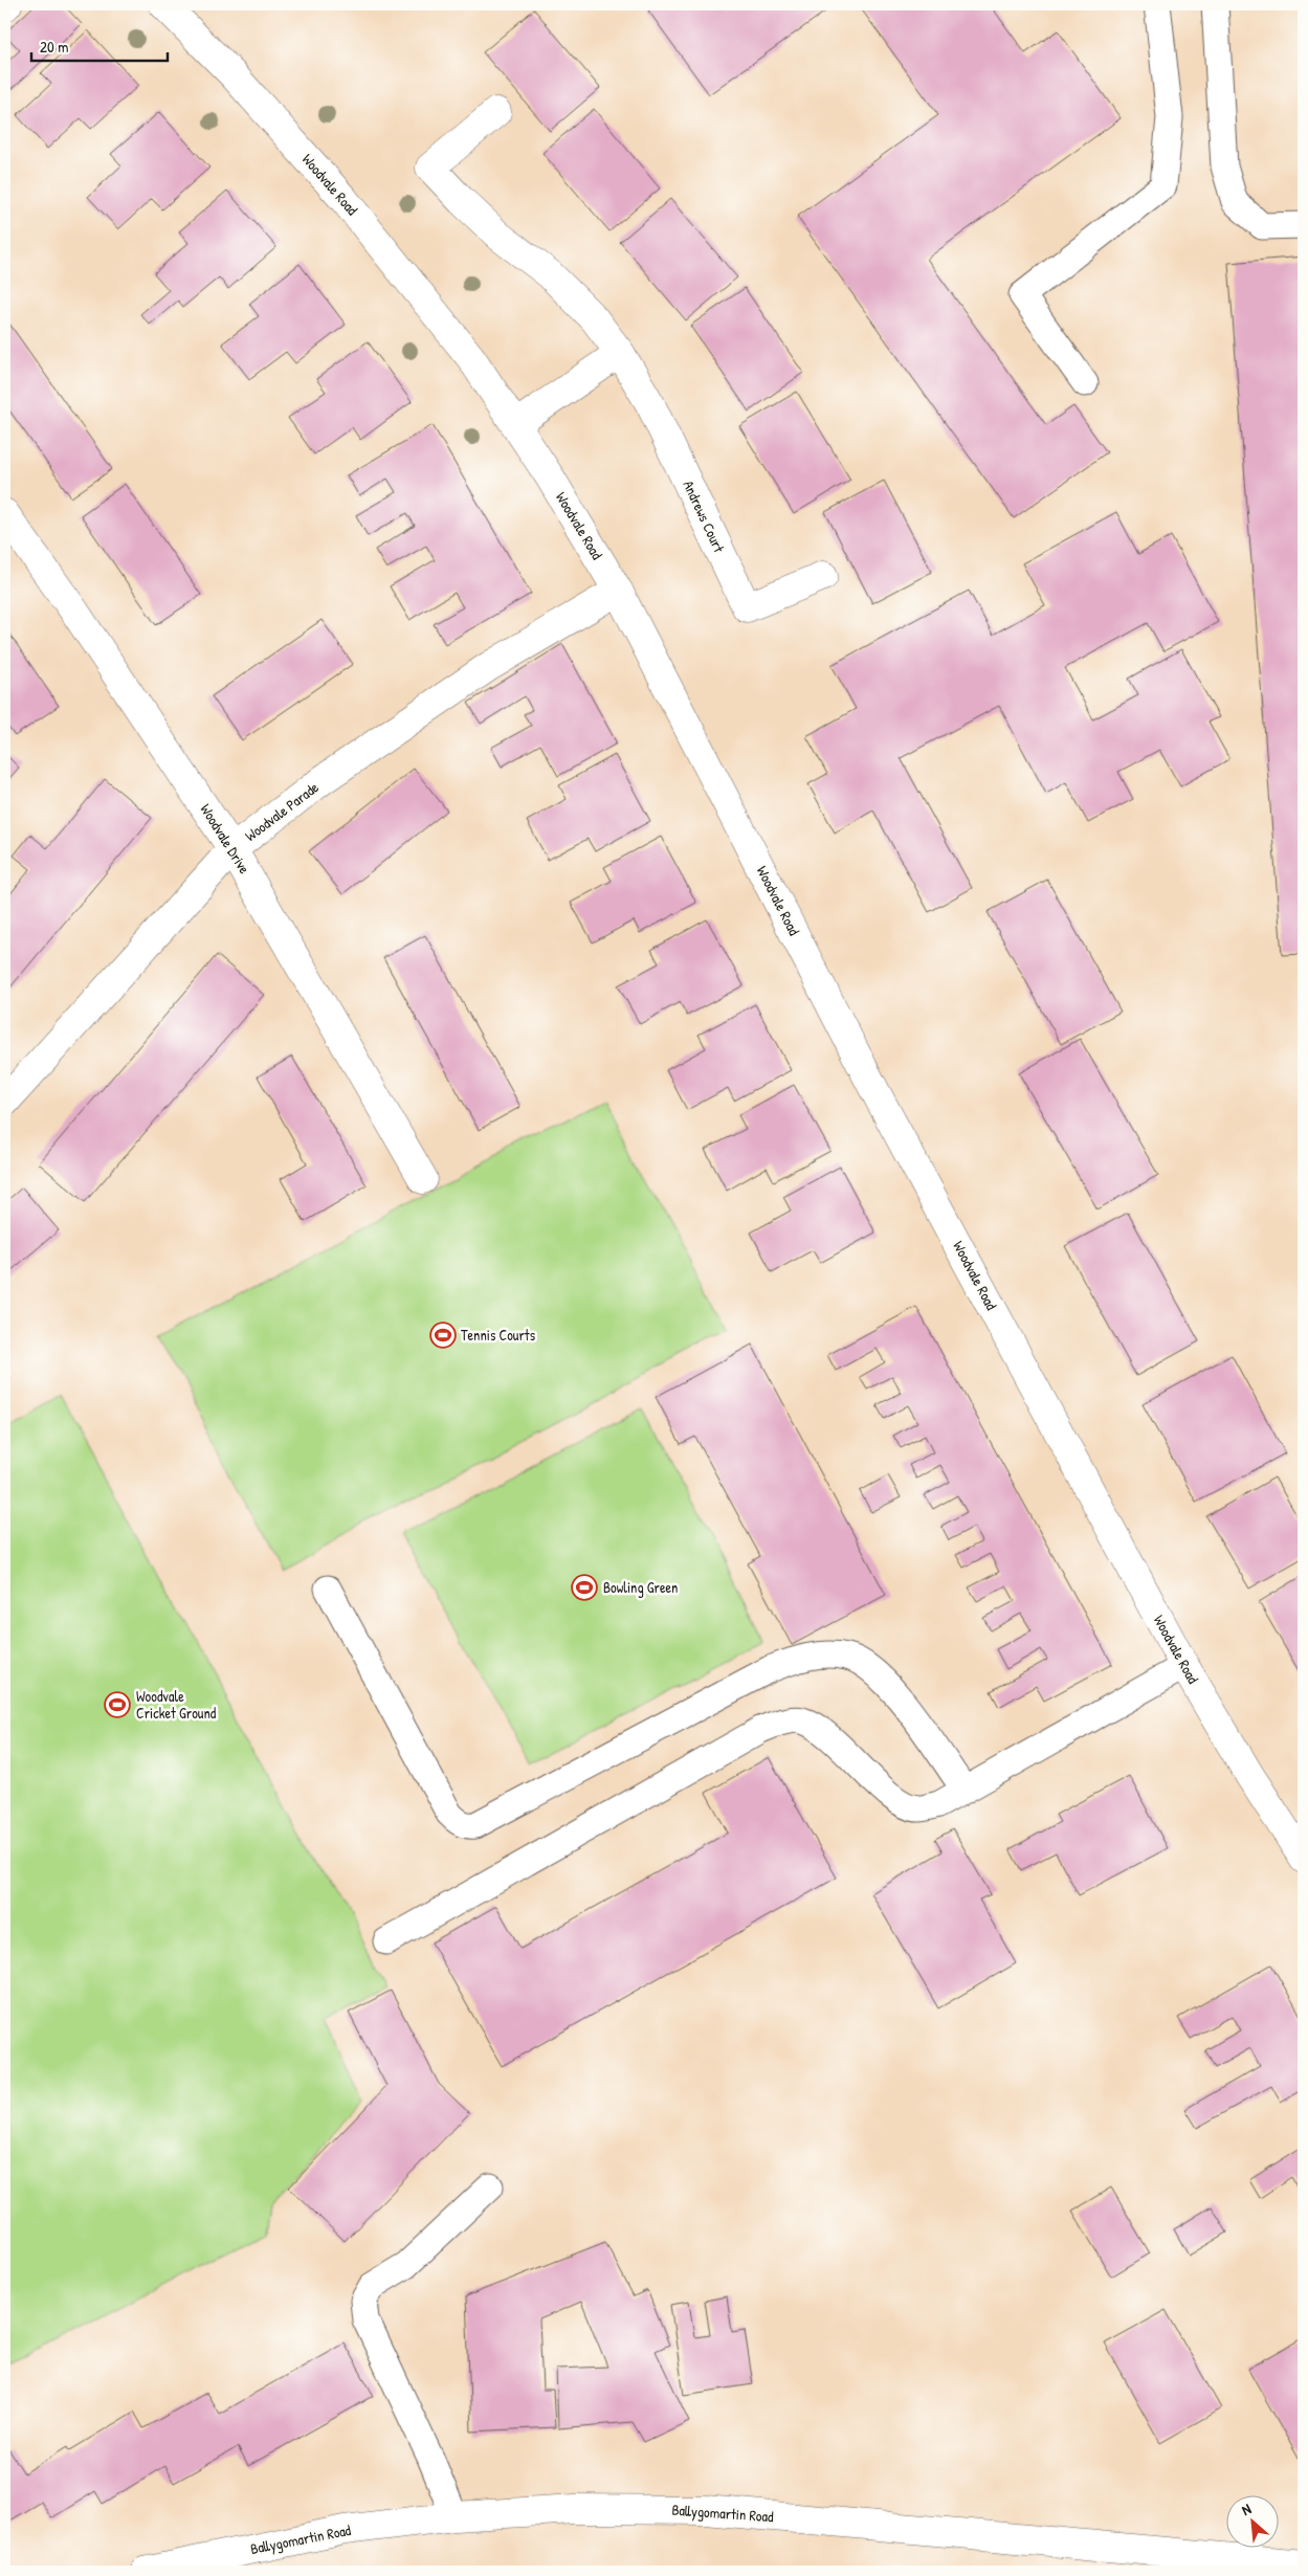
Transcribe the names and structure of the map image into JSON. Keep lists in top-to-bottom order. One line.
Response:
{"streets":{"street":["Woodvale Road","Andrews Court","Woodvale Parade","Woodvale Drive","Ballygomartin Road"]},"crossings":[["Woodvale Road","Woodvale Parade"],["Woodvale Parade","Woodvale Drive"]],"places":{"sports":["Tennis Courts","Bowling Green","Woodvale Cricket Ground"]},"scale_bar":"20 m","north":"top left"}
